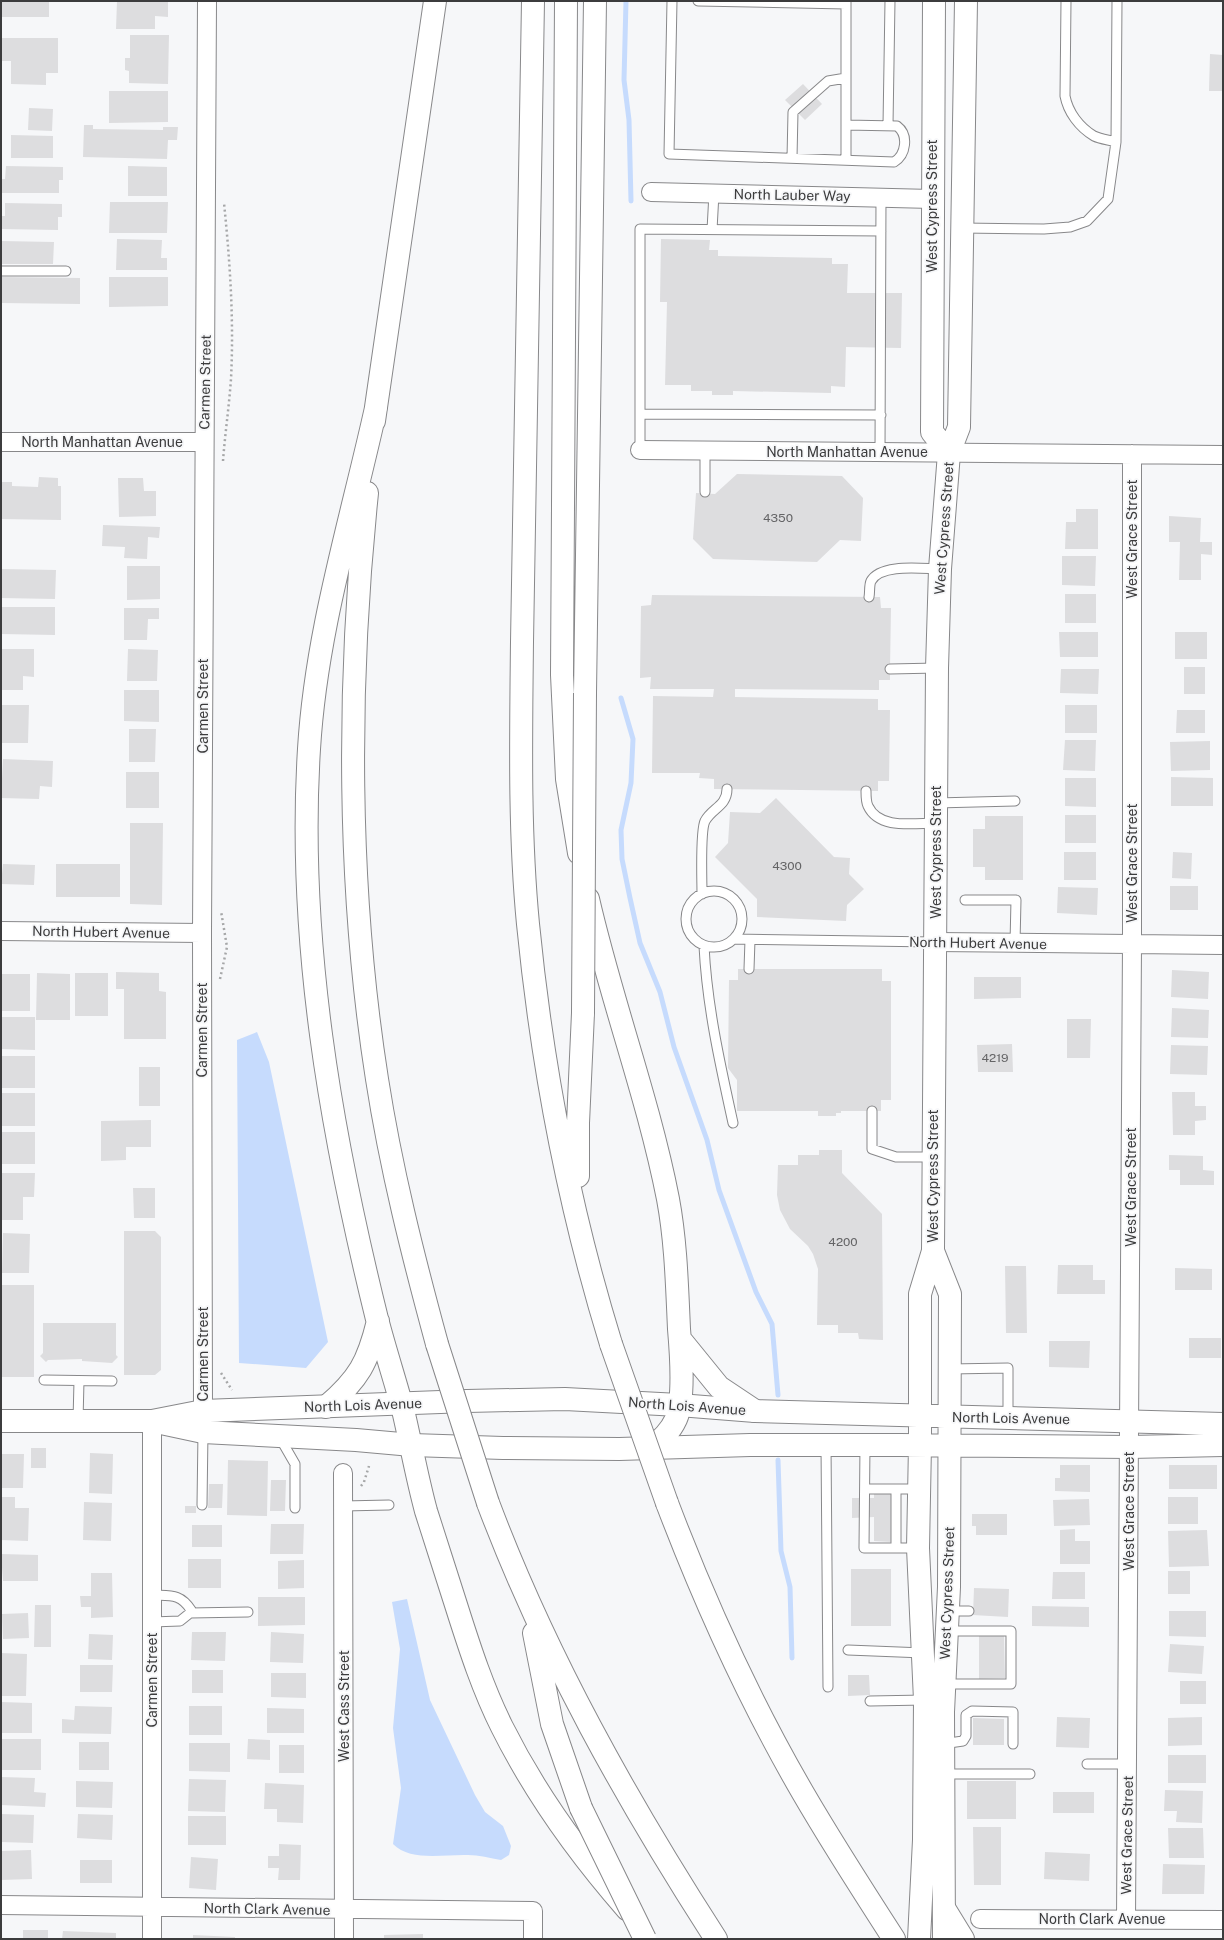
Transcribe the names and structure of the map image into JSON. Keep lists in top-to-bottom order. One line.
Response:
{"streets":{"main road":["West Cypress Street","North Lois Avenue"],"street":["North Lauber Way","Carmen Street","North Manhattan Avenue","West Grace Street","North Hubert Avenue","West Cass Street","North Clark Avenue"]},"crossings":[["North Lauber Way","West Cypress Street"],["West Cypress Street","North Manhattan Avenue"],["West Cypress Street","North Hubert Avenue"],["West Cypress Street","North Lois Avenue"],["Carmen Street","North Manhattan Avenue"],["Carmen Street","North Hubert Avenue"],["Carmen Street","North Lois Avenue"],["Carmen Street","North Clark Avenue"],["North Manhattan Avenue","West Grace Street"],["West Grace Street","North Hubert Avenue"],["West Grace Street","North Lois Avenue"],["West Grace Street","North Clark Avenue"],["West Cass Street","North Clark Avenue"]],"house_numbers":["4350","4300","4219","4200"]}
